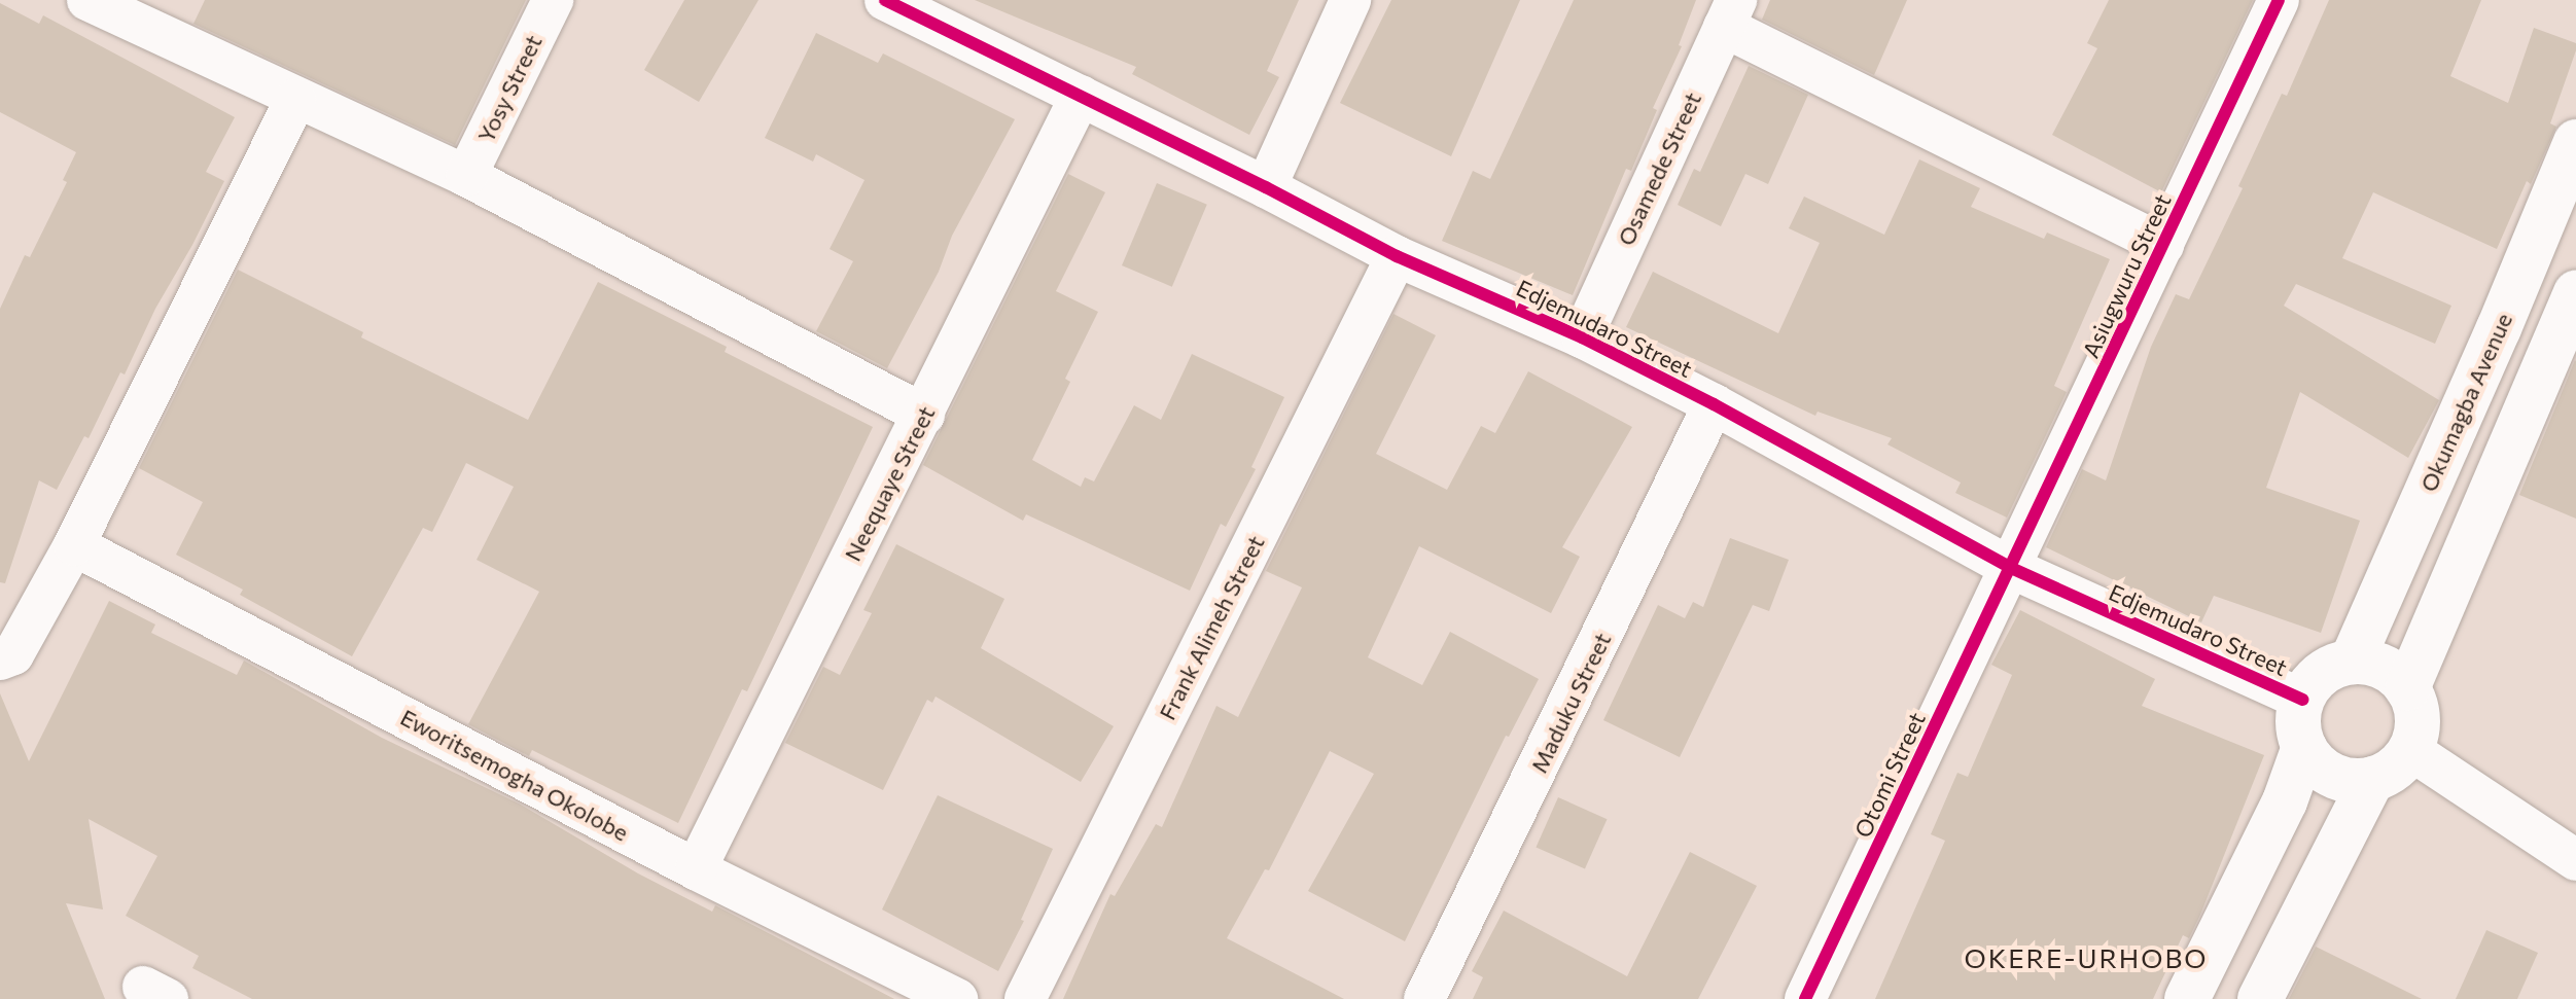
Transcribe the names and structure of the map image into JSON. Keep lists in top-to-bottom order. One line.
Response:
{"streets":{"main road":["Okumagba Avenue"],"street":["Yosy Street","Osamede Street","Asiugwuru Street","Edjemudaro Street","Neequaye Street","Frank Alimeh Street","Maduku Street","Eworitsemogha Okolobe","Otomi Street"]},"crossings":[["Osamede Street","Edjemudaro Street"],["Asiugwuru Street","Edjemudaro Street"],["Asiugwuru Street","Otomi Street"],["Edjemudaro Street","Okumagba Avenue"],["Edjemudaro Street","Neequaye Street"],["Edjemudaro Street","Frank Alimeh Street"],["Edjemudaro Street","Maduku Street"],["Edjemudaro Street","Otomi Street"],["Neequaye Street","Eworitsemogha Okolobe"]],"districts":["OKERE-URHOBO"]}
